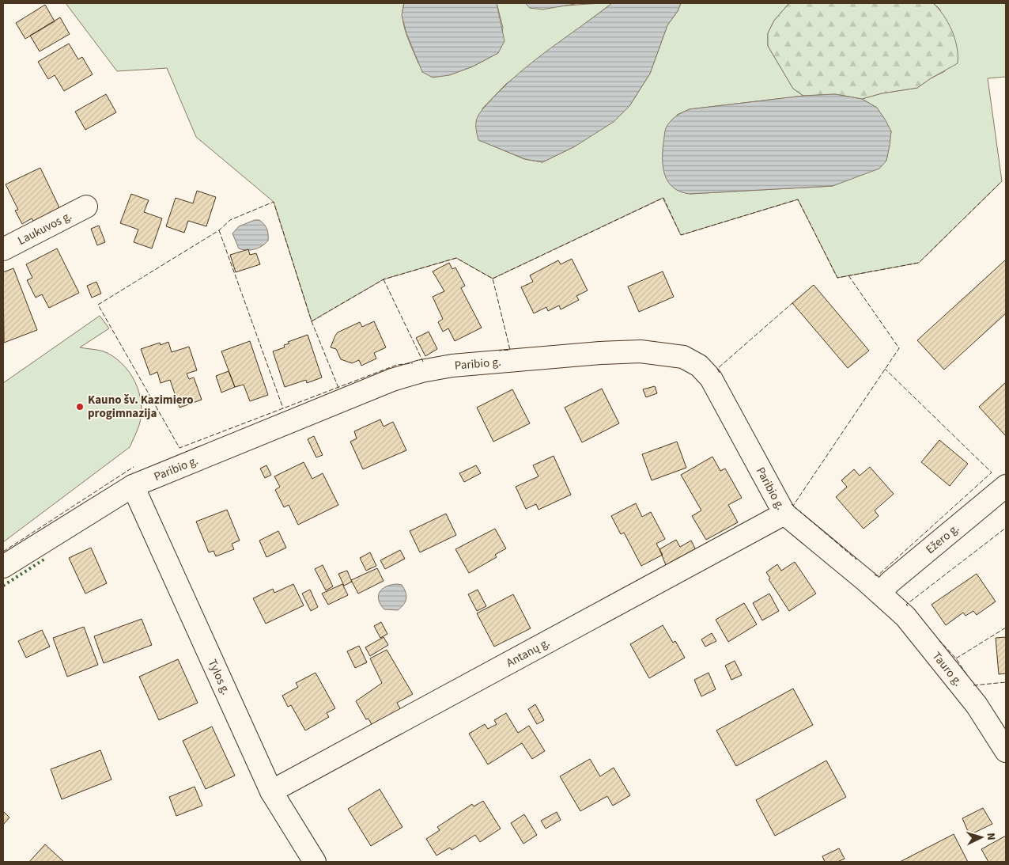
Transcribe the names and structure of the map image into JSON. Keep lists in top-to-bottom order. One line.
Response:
{"streets":{"street":["Laukuvos g.","Paribio g.","Ežero g.","Antanų g.","Tauro g.","Tylos g."]},"crossings":[["Paribio g.","Ežero g."],["Paribio g.","Antanų g."],["Paribio g.","Tauro g."],["Paribio g.","Tylos g."],["Ežero g.","Tauro g."],["Antanų g.","Tylos g."]],"places":["Kauno šv. Kazimiero progimnazija"],"north":"right"}
